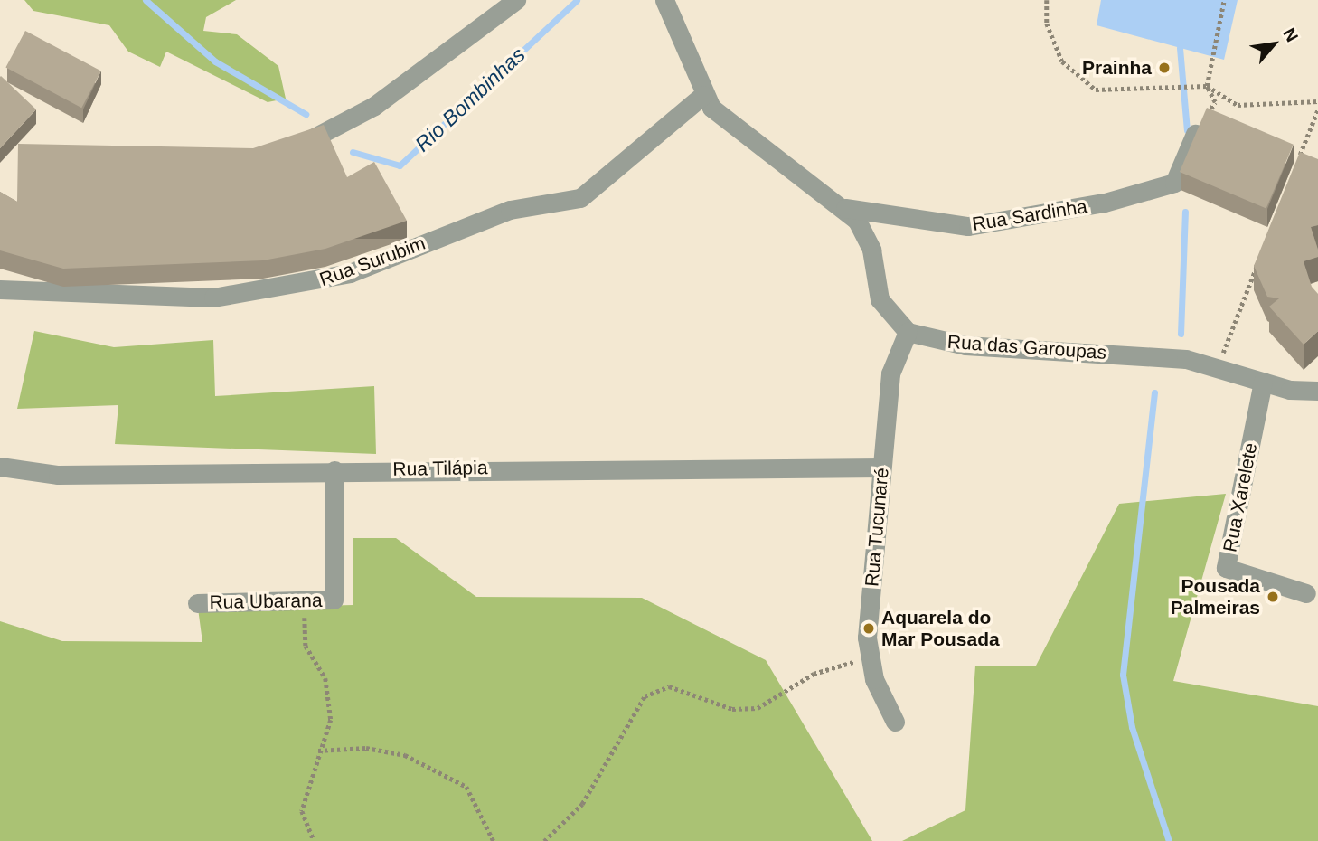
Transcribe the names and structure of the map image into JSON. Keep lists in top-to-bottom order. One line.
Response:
{"streets":{"street":["Rua Sardinha","Rua Surubim","Rua das Garoupas","Rua Tilápia","Rua Xarelete","Rua Tucunaré","Rua Ubarana"]},"crossings":[["Rua das Garoupas","Rua Xarelete"],["Rua das Garoupas","Rua Tucunaré"],["Rua Tilápia","Rua Tucunaré"],["Rua Tilápia","Rua Ubarana"]],"water":["Rio Bombinhas"],"places":["Prainha","Pousada Palmeiras","Aquarela do Mar Pousada"],"north":"top right"}
